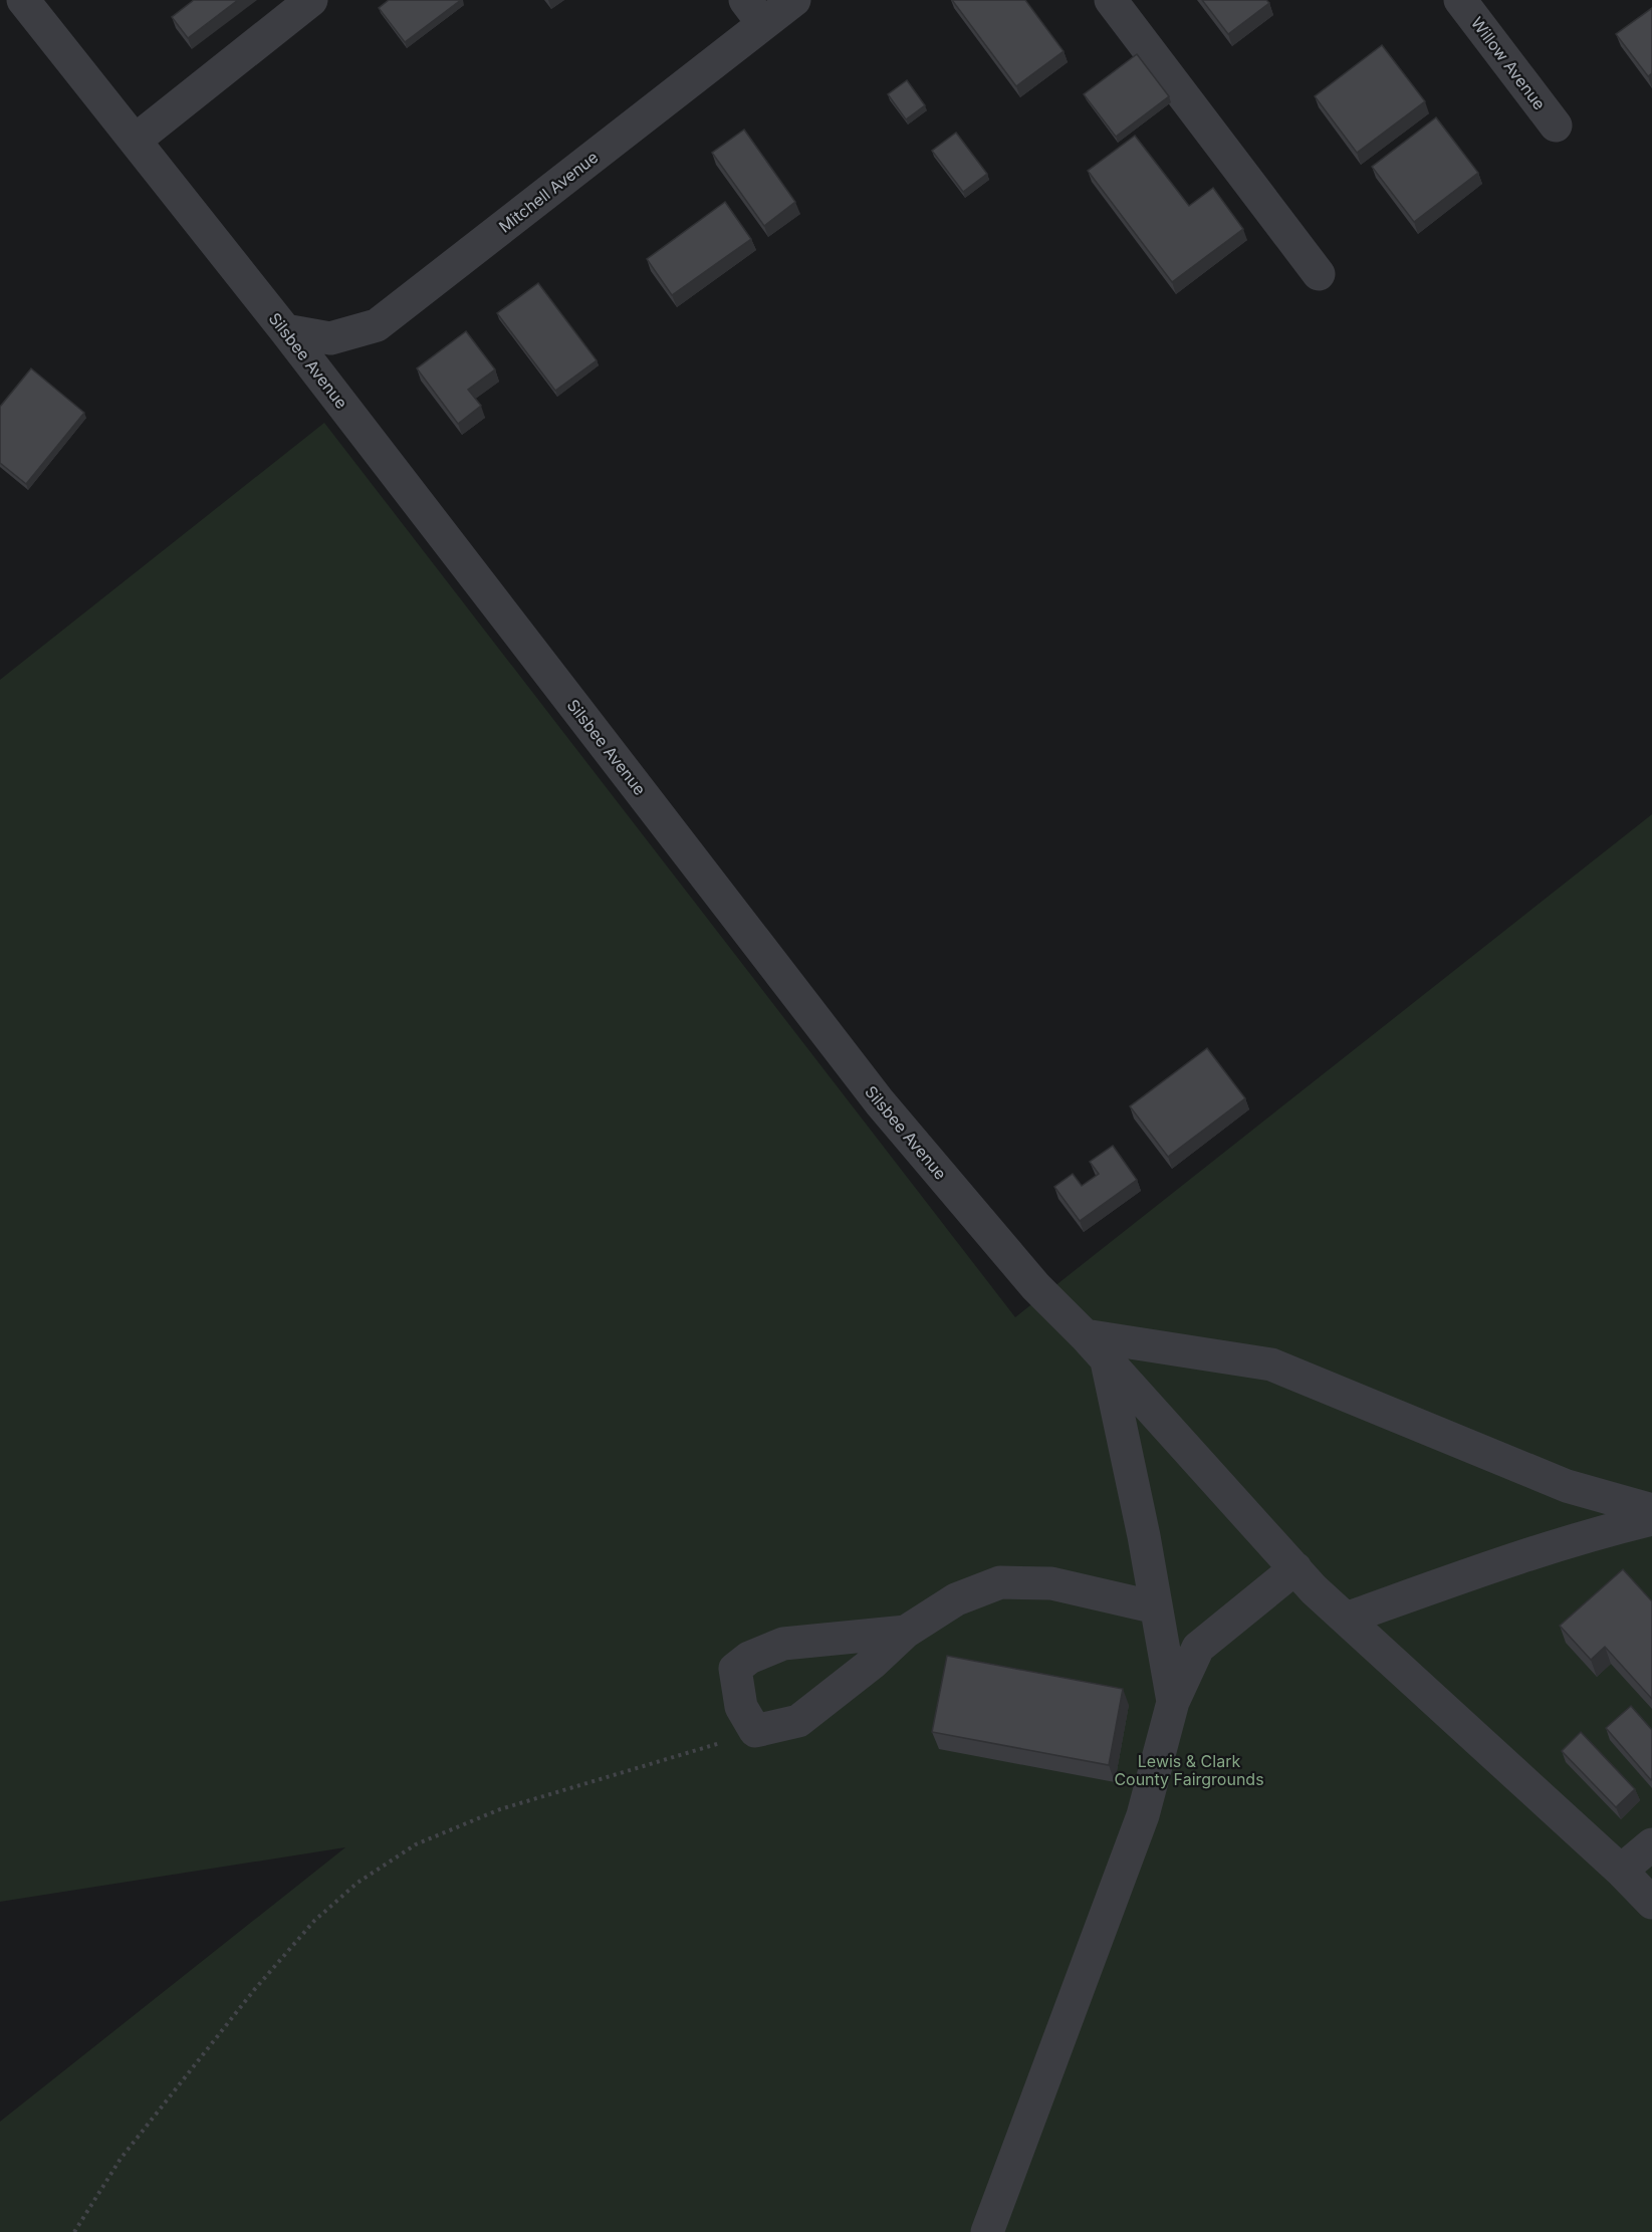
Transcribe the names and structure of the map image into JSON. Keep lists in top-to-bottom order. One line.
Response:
{"streets":{"street":["Willow Avenue","Mitchell Avenue","Silsbee Avenue"]},"crossings":[["Mitchell Avenue","Silsbee Avenue"]],"parks":["Lewis & Clark County Fairgrounds"]}
